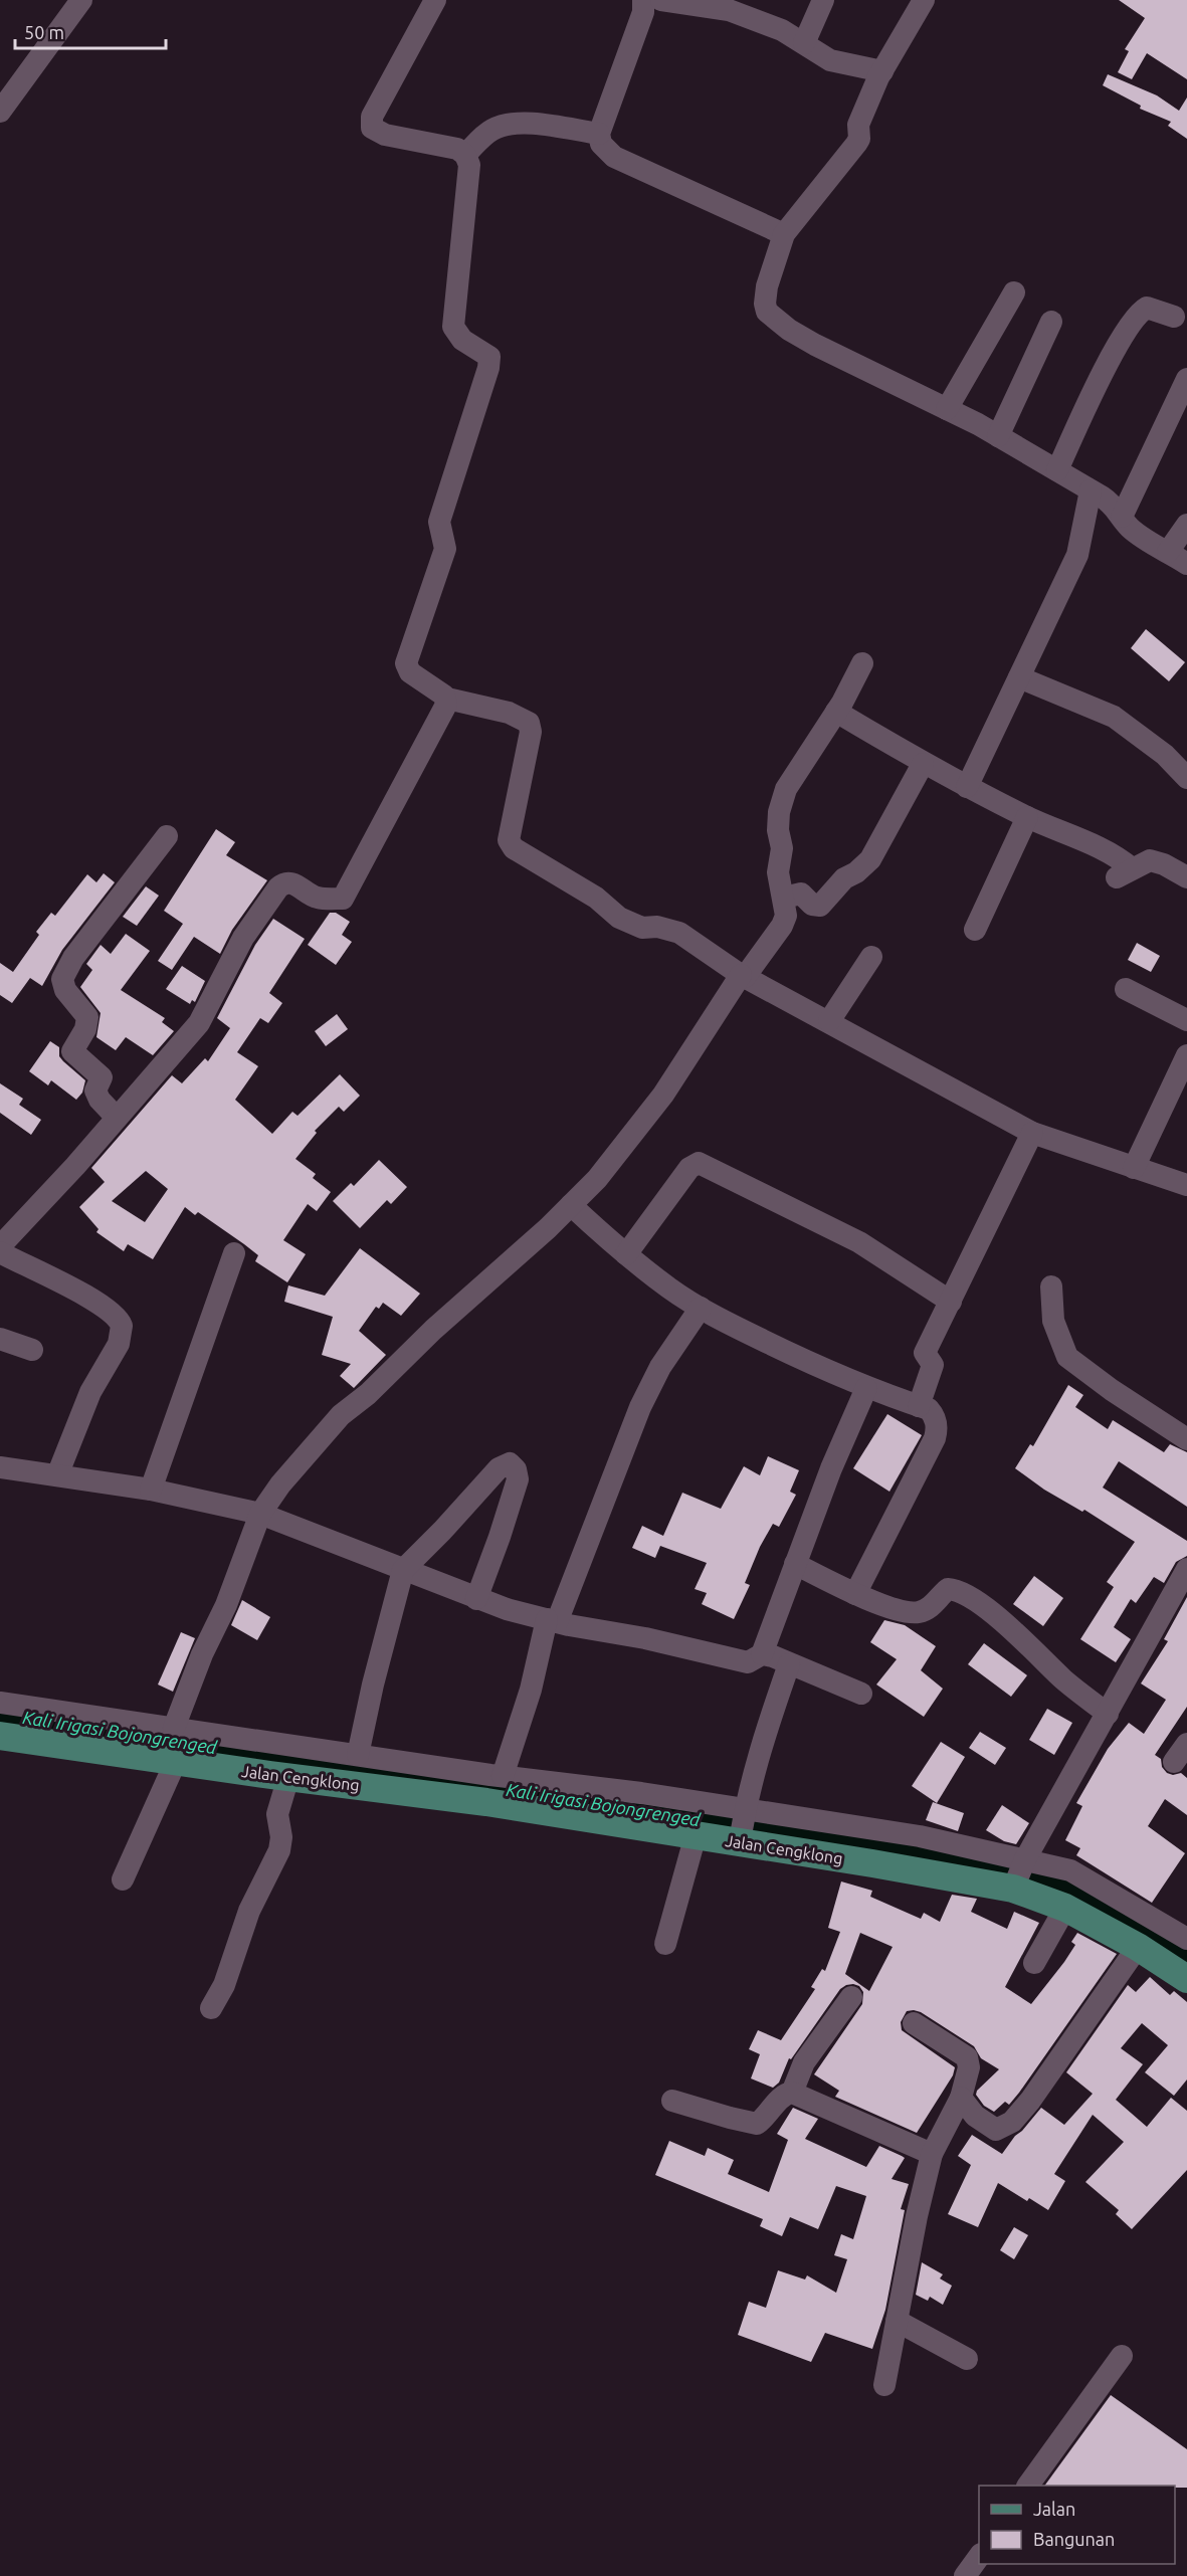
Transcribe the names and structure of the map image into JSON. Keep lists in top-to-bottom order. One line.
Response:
{"streets":{"main road":["Jalan Cengklong"]},"water":["Kali Irigasi Bojongrenged"],"legend":["Jalan","Bangunan"],"scale_bar":"50 m"}
